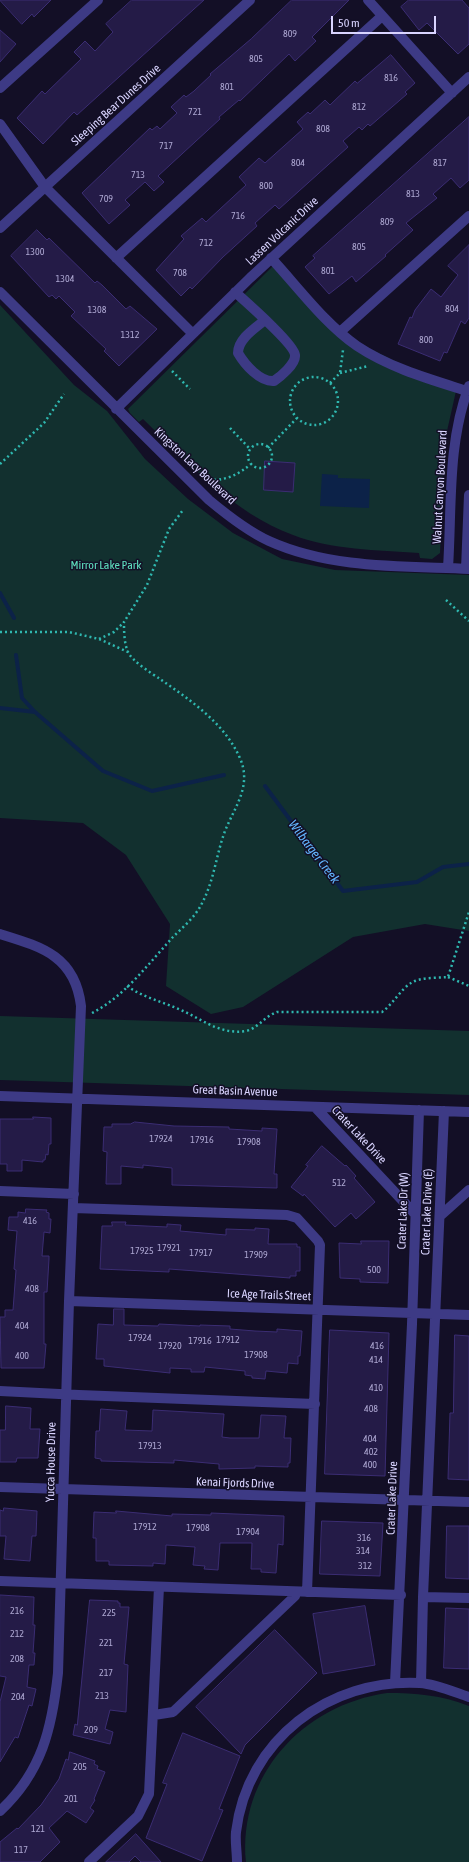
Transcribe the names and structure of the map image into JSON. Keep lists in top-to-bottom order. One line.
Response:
{"streets":{"street":["Sleeping Bear Dunes Drive","Lassen Volcanic Drive","Kingston Lacy Boulevard","Walnut Canyon Boulevard","Great Basin Avenue","Crater Lake Drive","Crater Lake Dr (W)","Crater Lake Drive (E)","Ice Age Trails Street","Yucca House Drive","Kenai Fjords Drive"]},"crossings":[["Lassen Volcanic Drive","Kingston Lacy Boulevard"],["Kingston Lacy Boulevard","Walnut Canyon Boulevard"],["Great Basin Avenue","Crater Lake Drive"],["Great Basin Avenue","Crater Lake Dr (W)"],["Great Basin Avenue","Crater Lake Drive (E)"],["Great Basin Avenue","Yucca House Drive"],["Crater Lake Drive","Crater Lake Dr (W)"],["Crater Lake Drive","Ice Age Trails Street"],["Crater Lake Drive","Kenai Fjords Drive"],["Crater Lake Dr (W)","Ice Age Trails Street"],["Crater Lake Drive (E)","Ice Age Trails Street"],["Ice Age Trails Street","Yucca House Drive"],["Yucca House Drive","Kenai Fjords Drive"]],"water":["Wilbarger Creek"],"parks":["Mirror Lake Park"],"house_numbers":["809","805","816","801","812","721","808","717","804","817","713","800","813","709","716","809","712","805","1300","801","708","1304","804","1308","1312","800","17924","17916","17908","512","416","17921","17925","17917","17909","500","408","404","17924","17912","17916","17920","416","17908","400","414","410","408","404","17913","402","400","17912","17908","17904","316","314","312","216","225","212","221","208","217","213","204","209","205","201","121","117"],"scale_bar":"50 m"}
